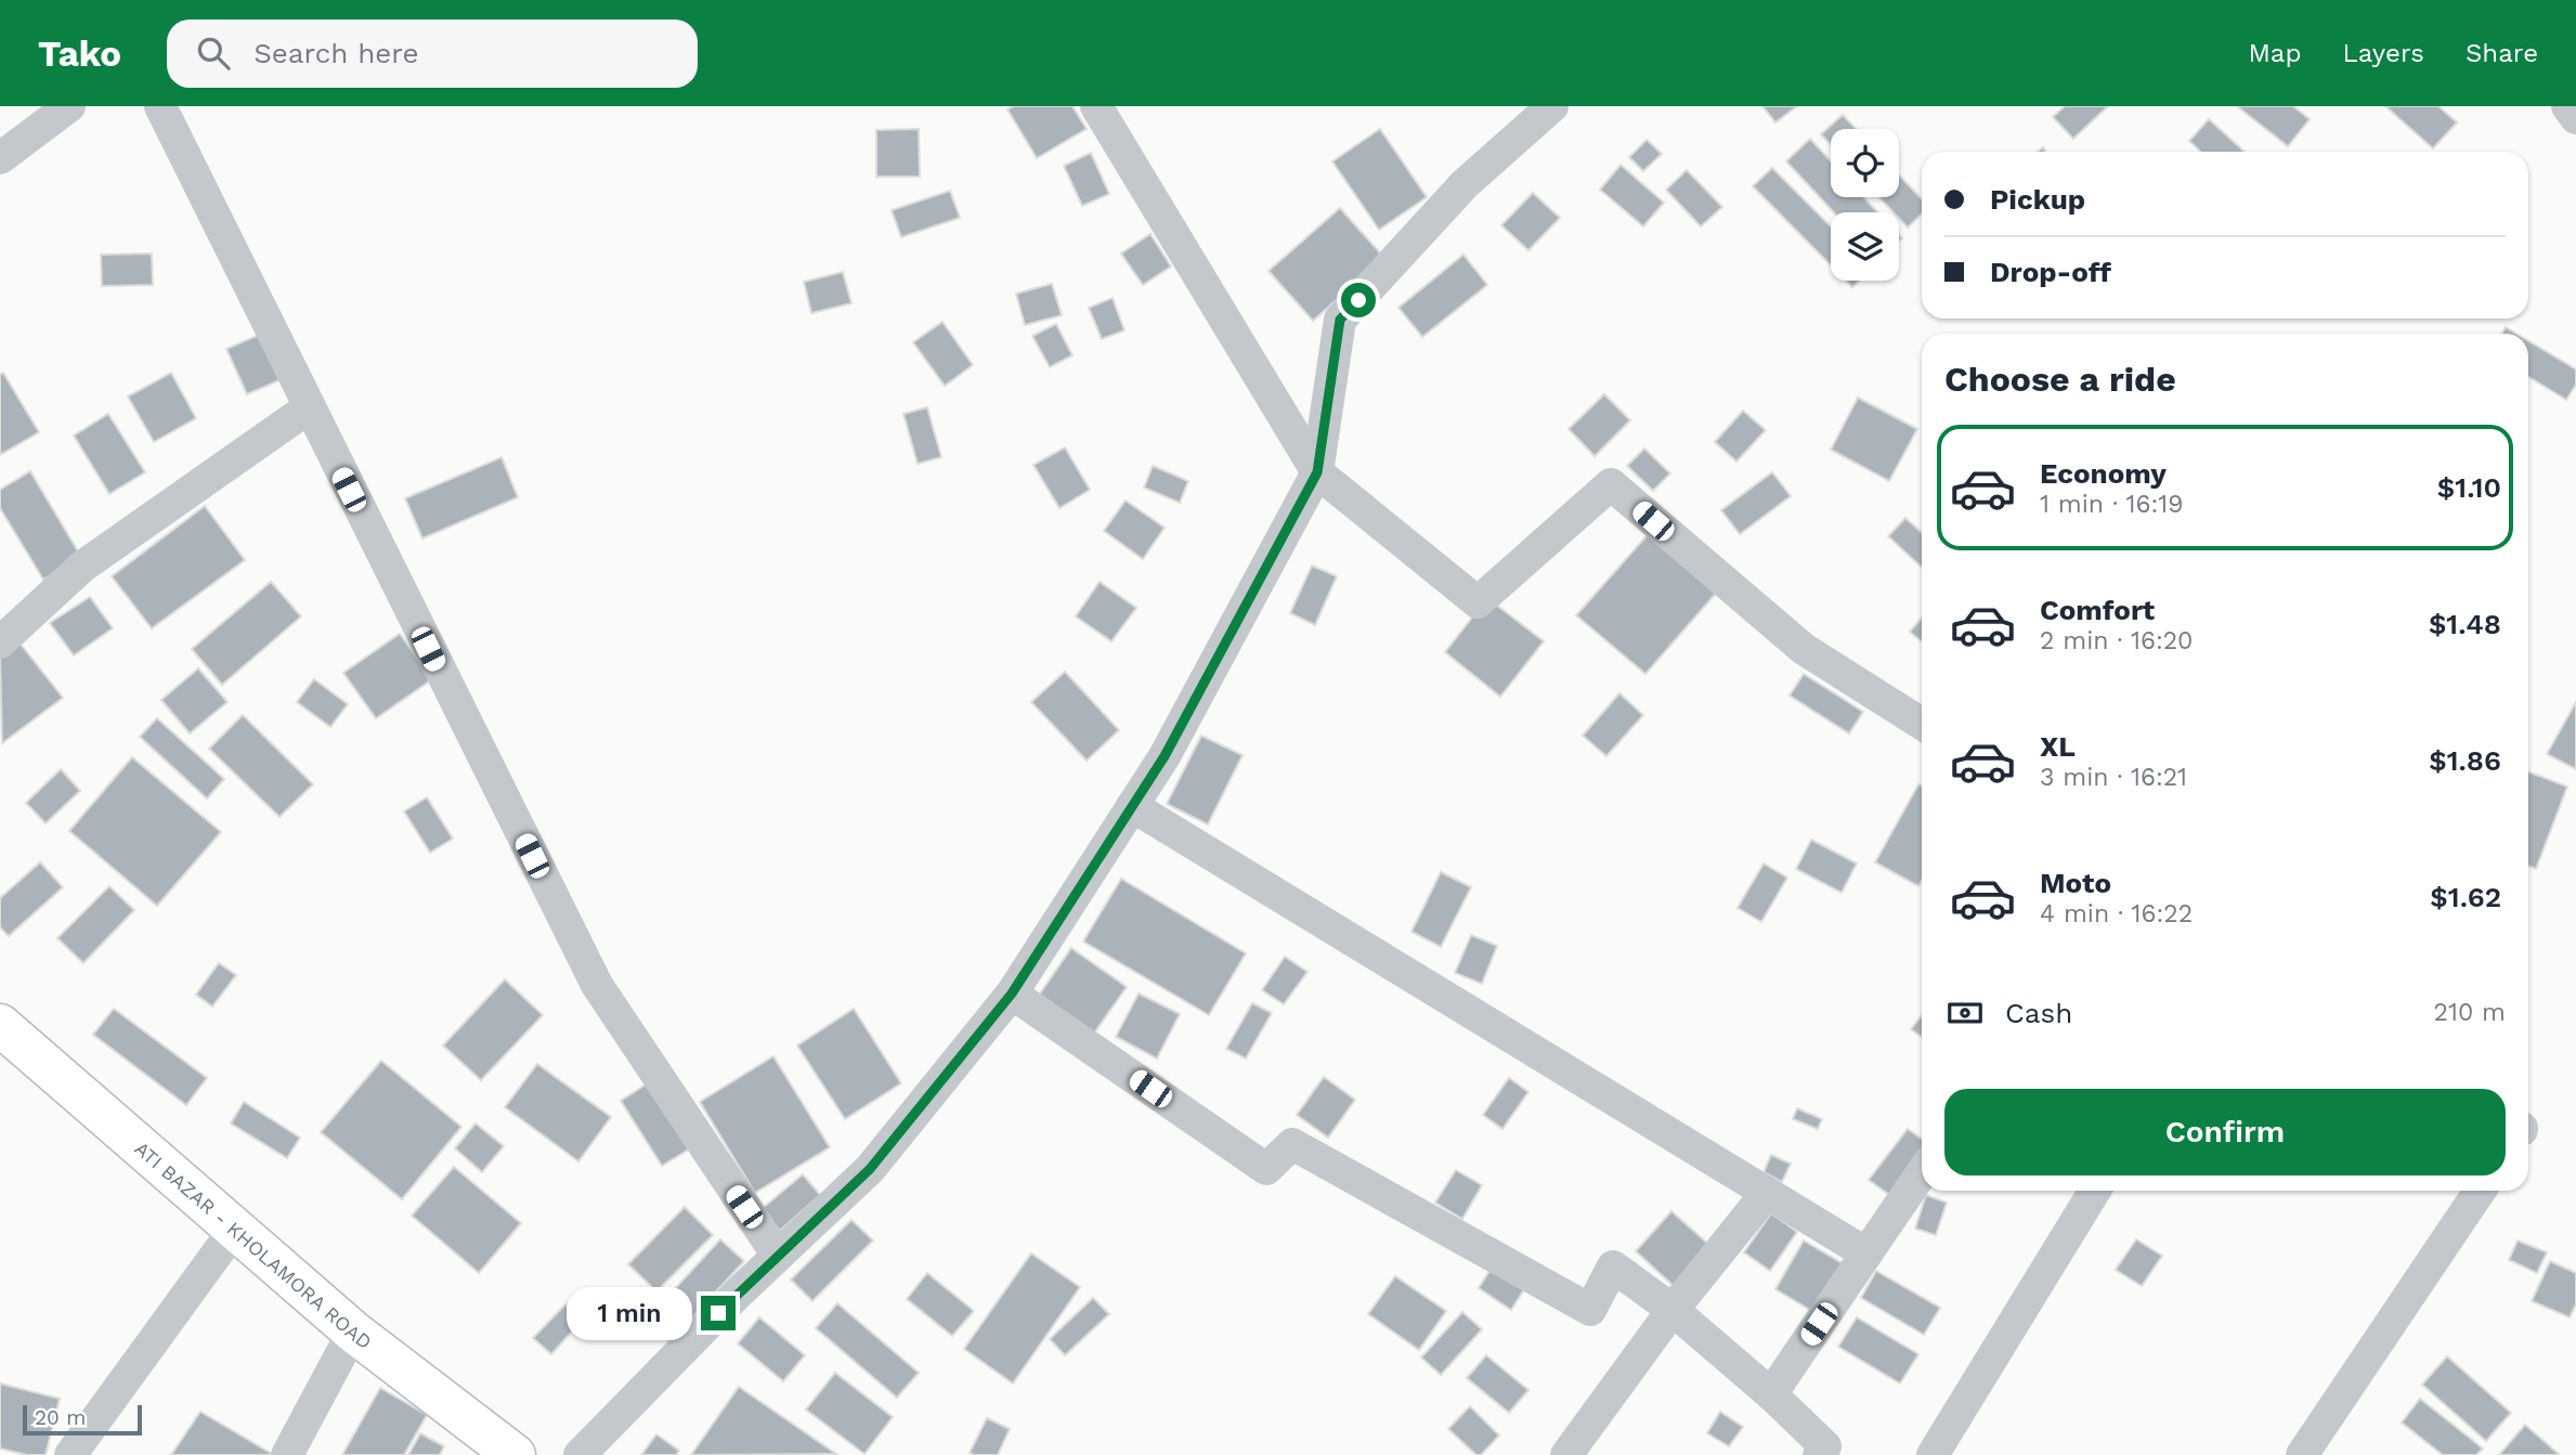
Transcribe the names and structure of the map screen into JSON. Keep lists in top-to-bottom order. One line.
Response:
{"streets":{"main road":["ATI BAZAR - KHOLAMORA ROAD"]},"scale_bar":"20 m","page":{"header":"Tako","search":"Search here","nav":["Map","Layers","Share"],"banner":["Pickup","Drop-off"],"heading":"Choose a ride","list":[{"name":"Economy","note":"1 min · 16:19","value":"$1.10"},{"name":"Comfort","note":"2 min · 16:20","value":"$1.48"},{"name":"XL","note":"3 min · 16:21","value":"$1.86"},{"name":"Moto","note":"4 min · 16:22","value":"$1.62"}],"pay":["Cash","210 m"],"buttons":"Confirm","bubble":"1 min","scale":"20 m"}}
